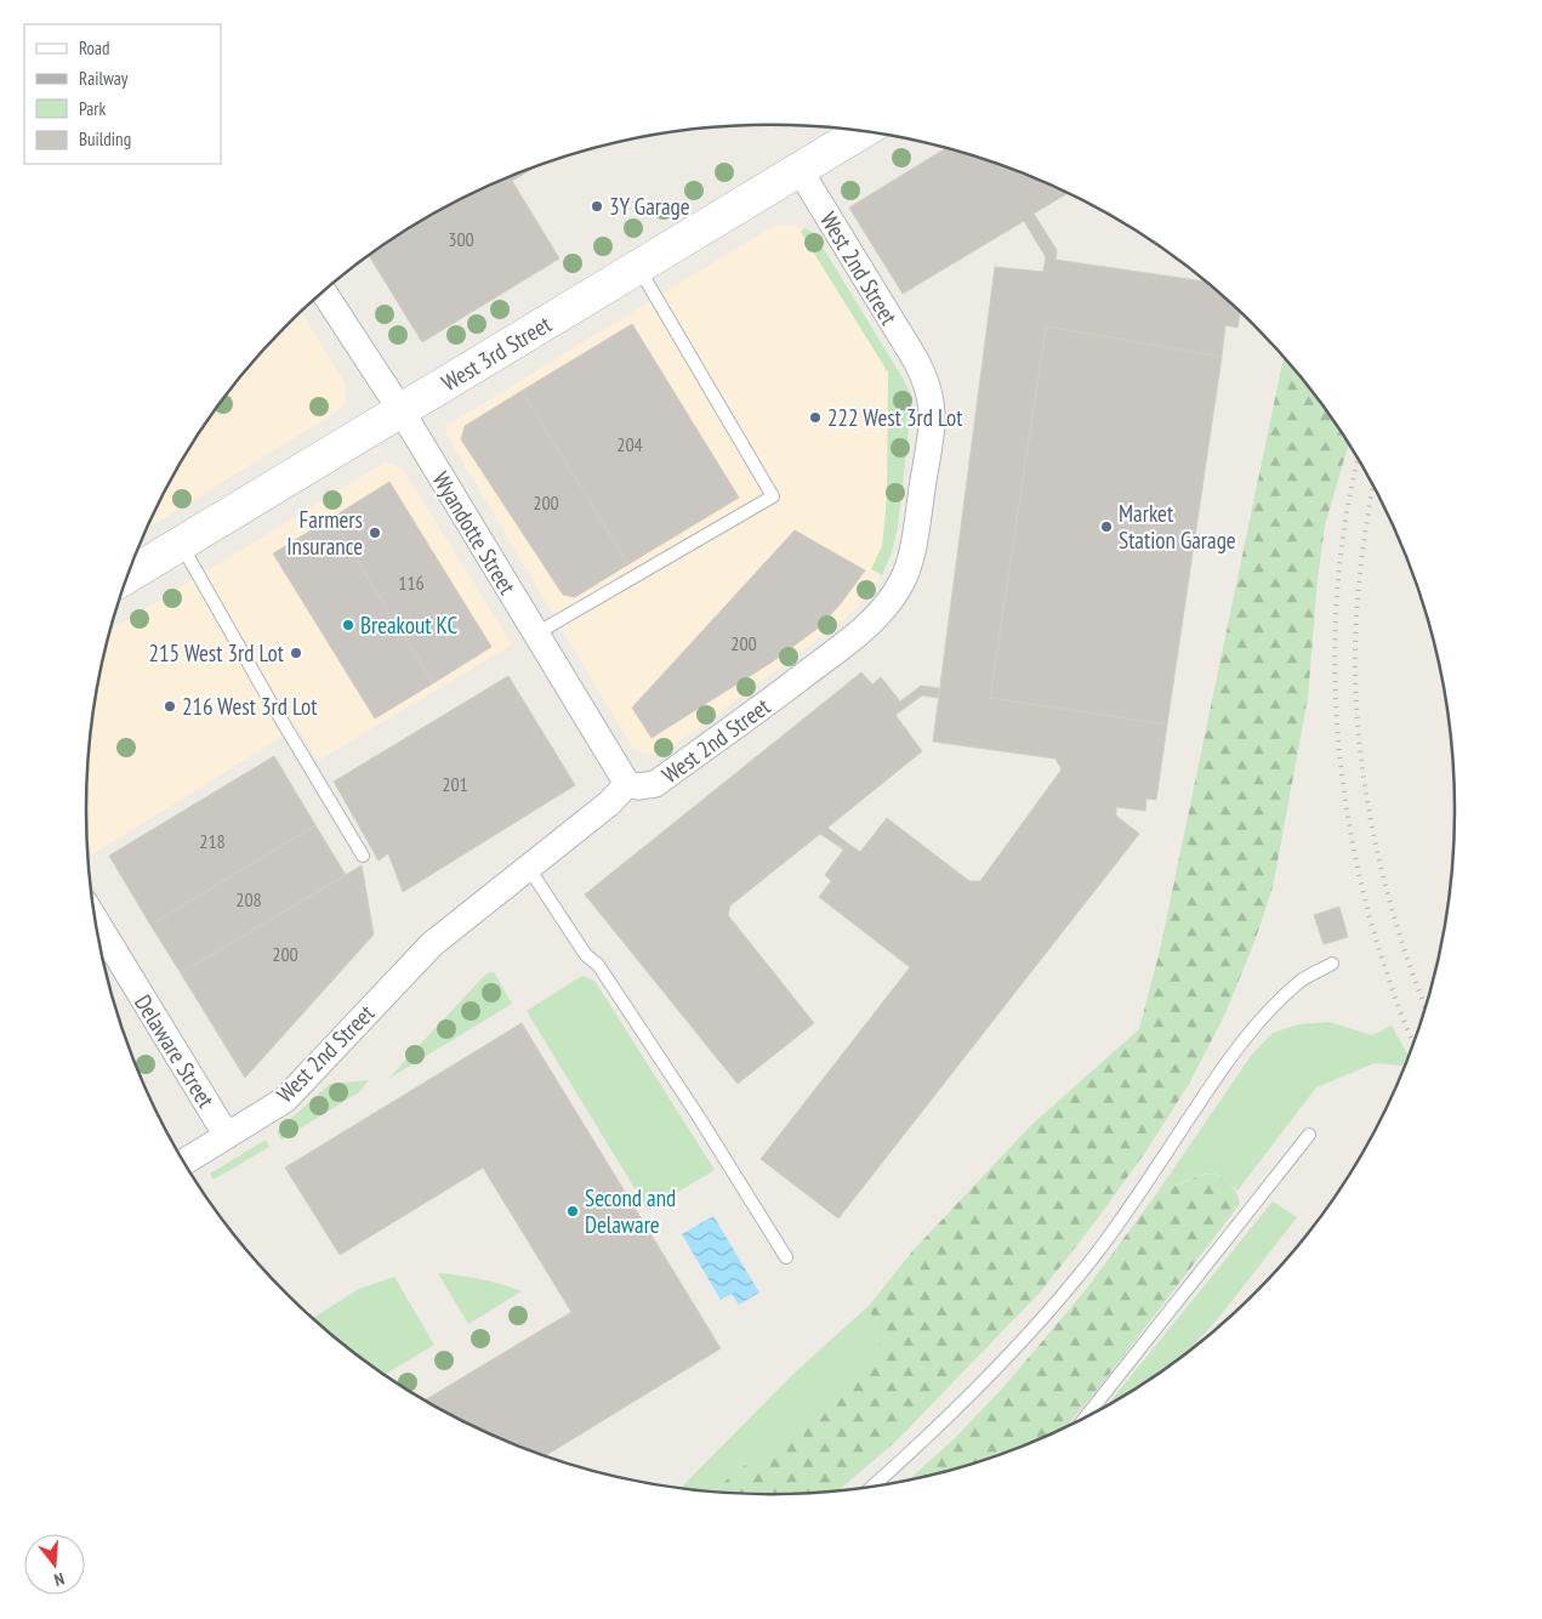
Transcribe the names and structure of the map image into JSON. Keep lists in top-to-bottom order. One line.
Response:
{"streets":{"street":["West 2nd Street","West 3rd Street","Wyandotte Street","Delaware Street"]},"crossings":[["West 2nd Street","West 3rd Street"],["West 2nd Street","Wyandotte Street"],["West 2nd Street","Delaware Street"],["West 3rd Street","Wyandotte Street"]],"places":["3Y Garage","222 West 3rd Lot","Market Station Garage","Farmers Insurance","Breakout KC","215 West 3rd Lot","216 West 3rd Lot","Second and Delaware"],"house_numbers":["300","204","200","116","200","201","218","208","200"],"legend":["Road","Railway","Park","Building"],"north":"bottom"}
